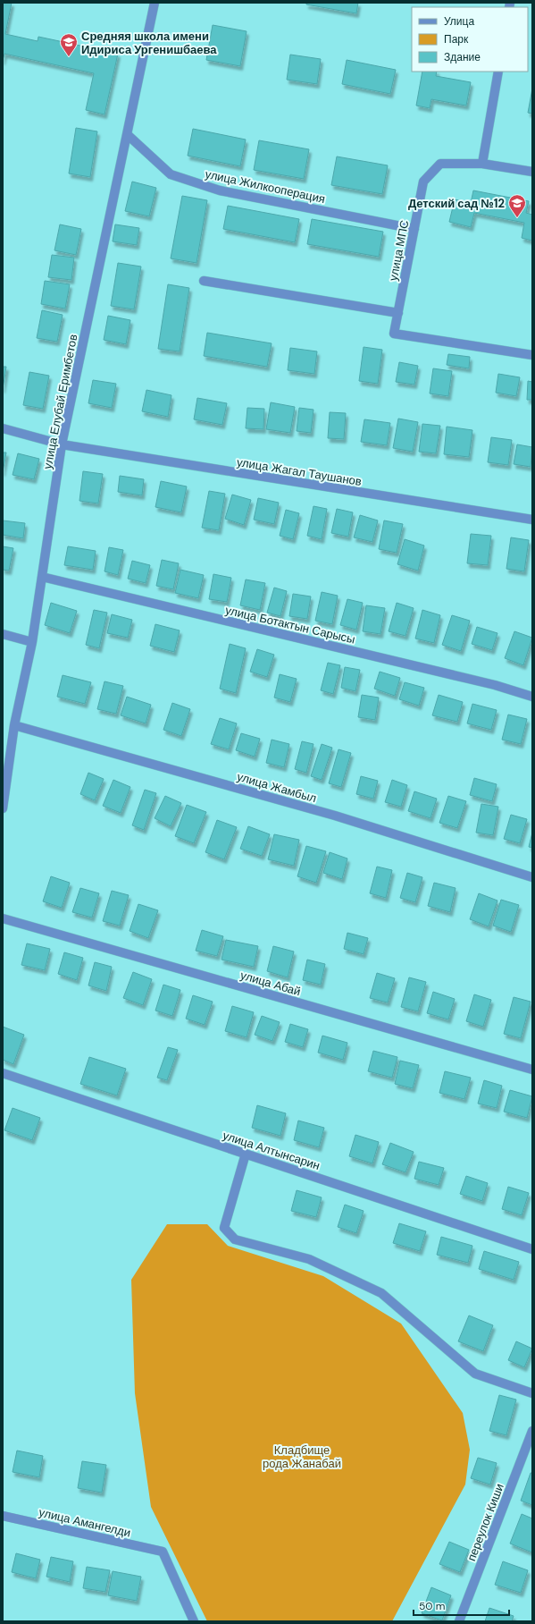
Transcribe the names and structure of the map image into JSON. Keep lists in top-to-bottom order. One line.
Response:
{"streets":{"street":["улица Жилкооперация","улица МПС","улица Елубай Еримбетов","улица Жагал Таушанов","улица Ботактын Сарысы","улица Жамбыл","улица Абай","улица Алтынсарин","улица Амангелди","переулок Киши"]},"crossings":[["улица Жилкооперация","улица МПС"],["улица Жилкооперация","улица Елубай Еримбетов"],["улица Елубай Еримбетов","улица Жагал Таушанов"],["улица Елубай Еримбетов","улица Ботактын Сарысы"],["улица Елубай Еримбетов","улица Жамбыл"]],"parks":["Кладбище рода Жанабай"],"places":{"school or university":["Средняя школа имени Идириса Ургенишбаева","Детский сад №12"]},"legend":["Улица","Парк","Здание"],"scale_bar":"50 m"}
